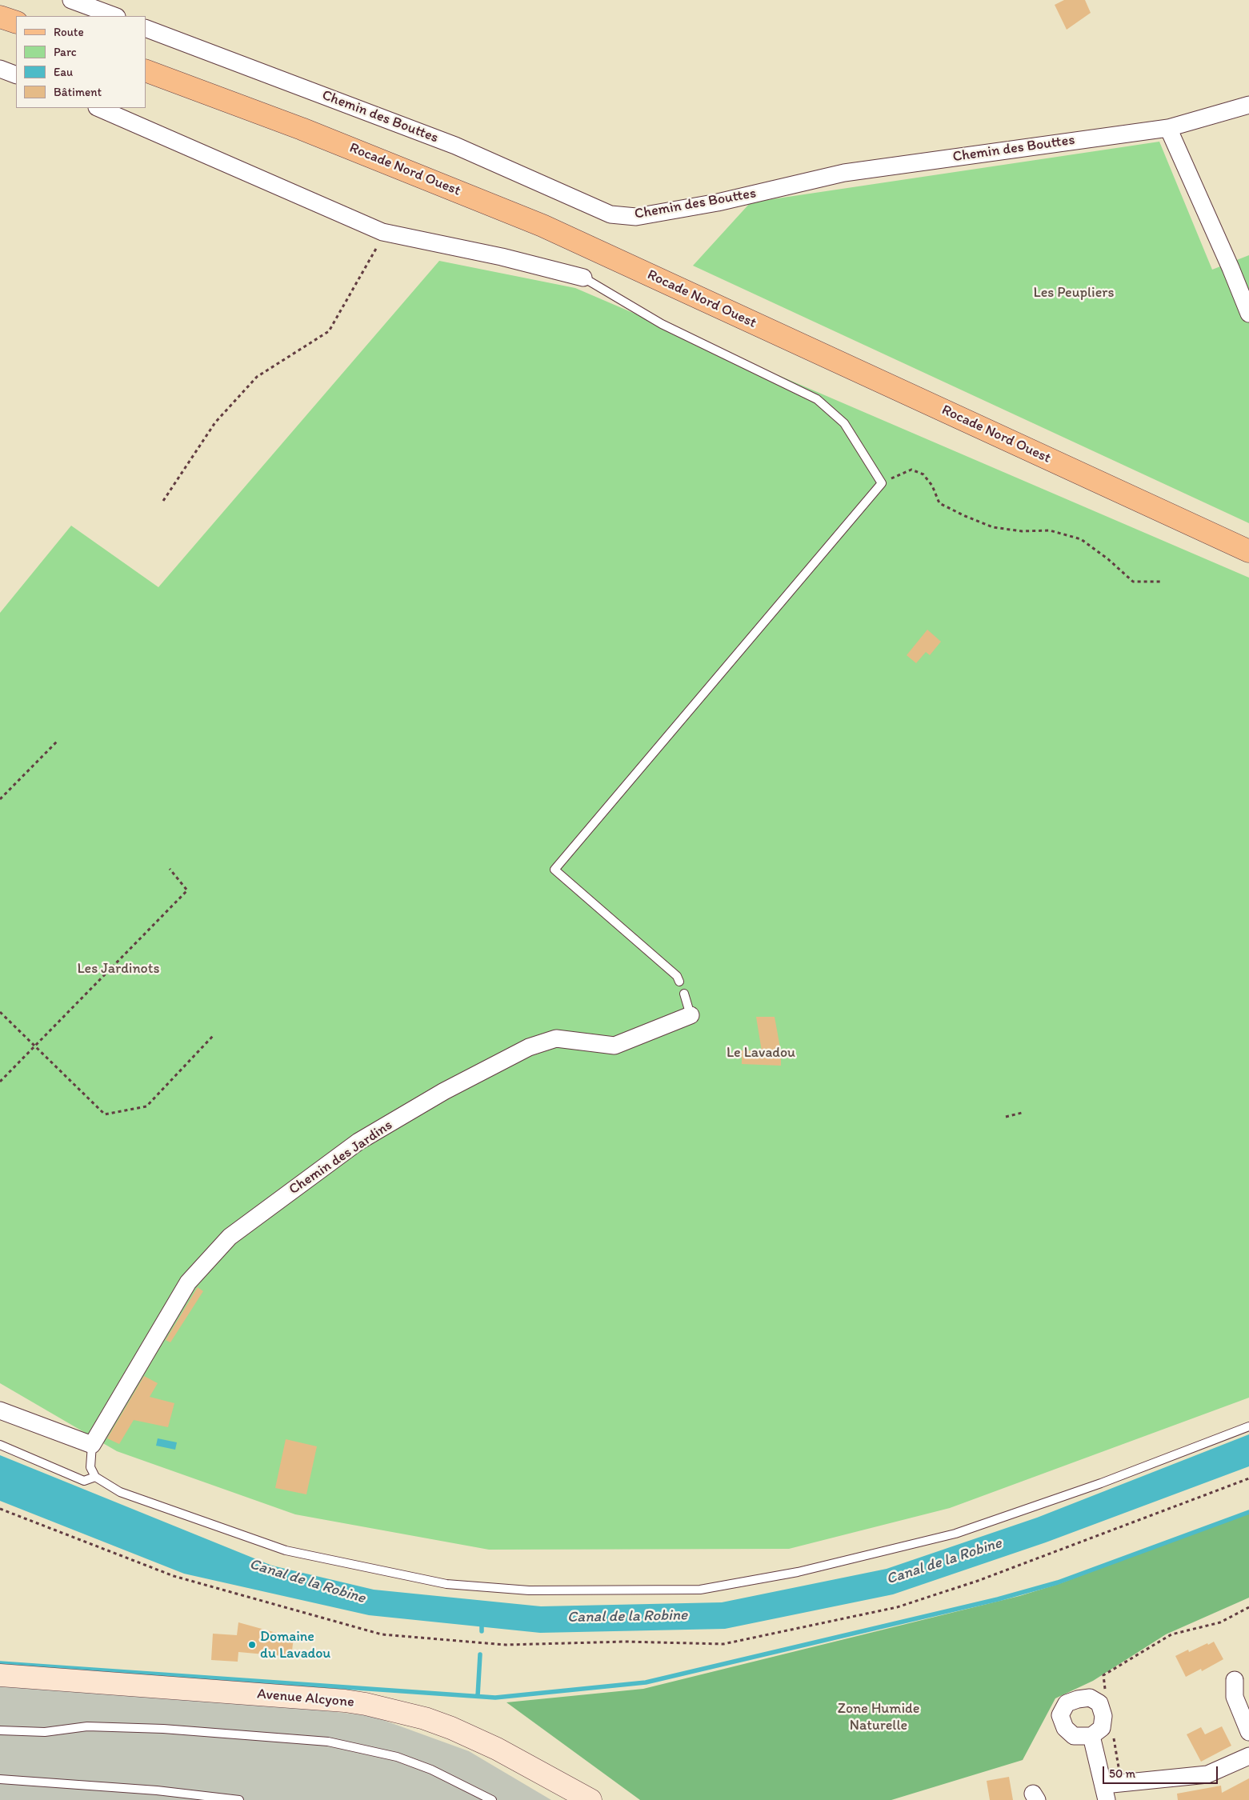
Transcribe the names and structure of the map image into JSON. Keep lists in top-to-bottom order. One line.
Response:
{"streets":{"main road":["Rocade Nord Ouest"],"street":["Chemin des Bouttes","Chemin des Jardins","Avenue Alcyone"]},"water":["Canal de la Robine"],"parks":["Les Peupliers","Les Jardinots","Le Lavadou","Zone Humide Naturelle"],"places":["Domaine du Lavadou"],"legend":["Route","Parc","Eau","Bâtiment"],"scale_bar":"50 m"}
